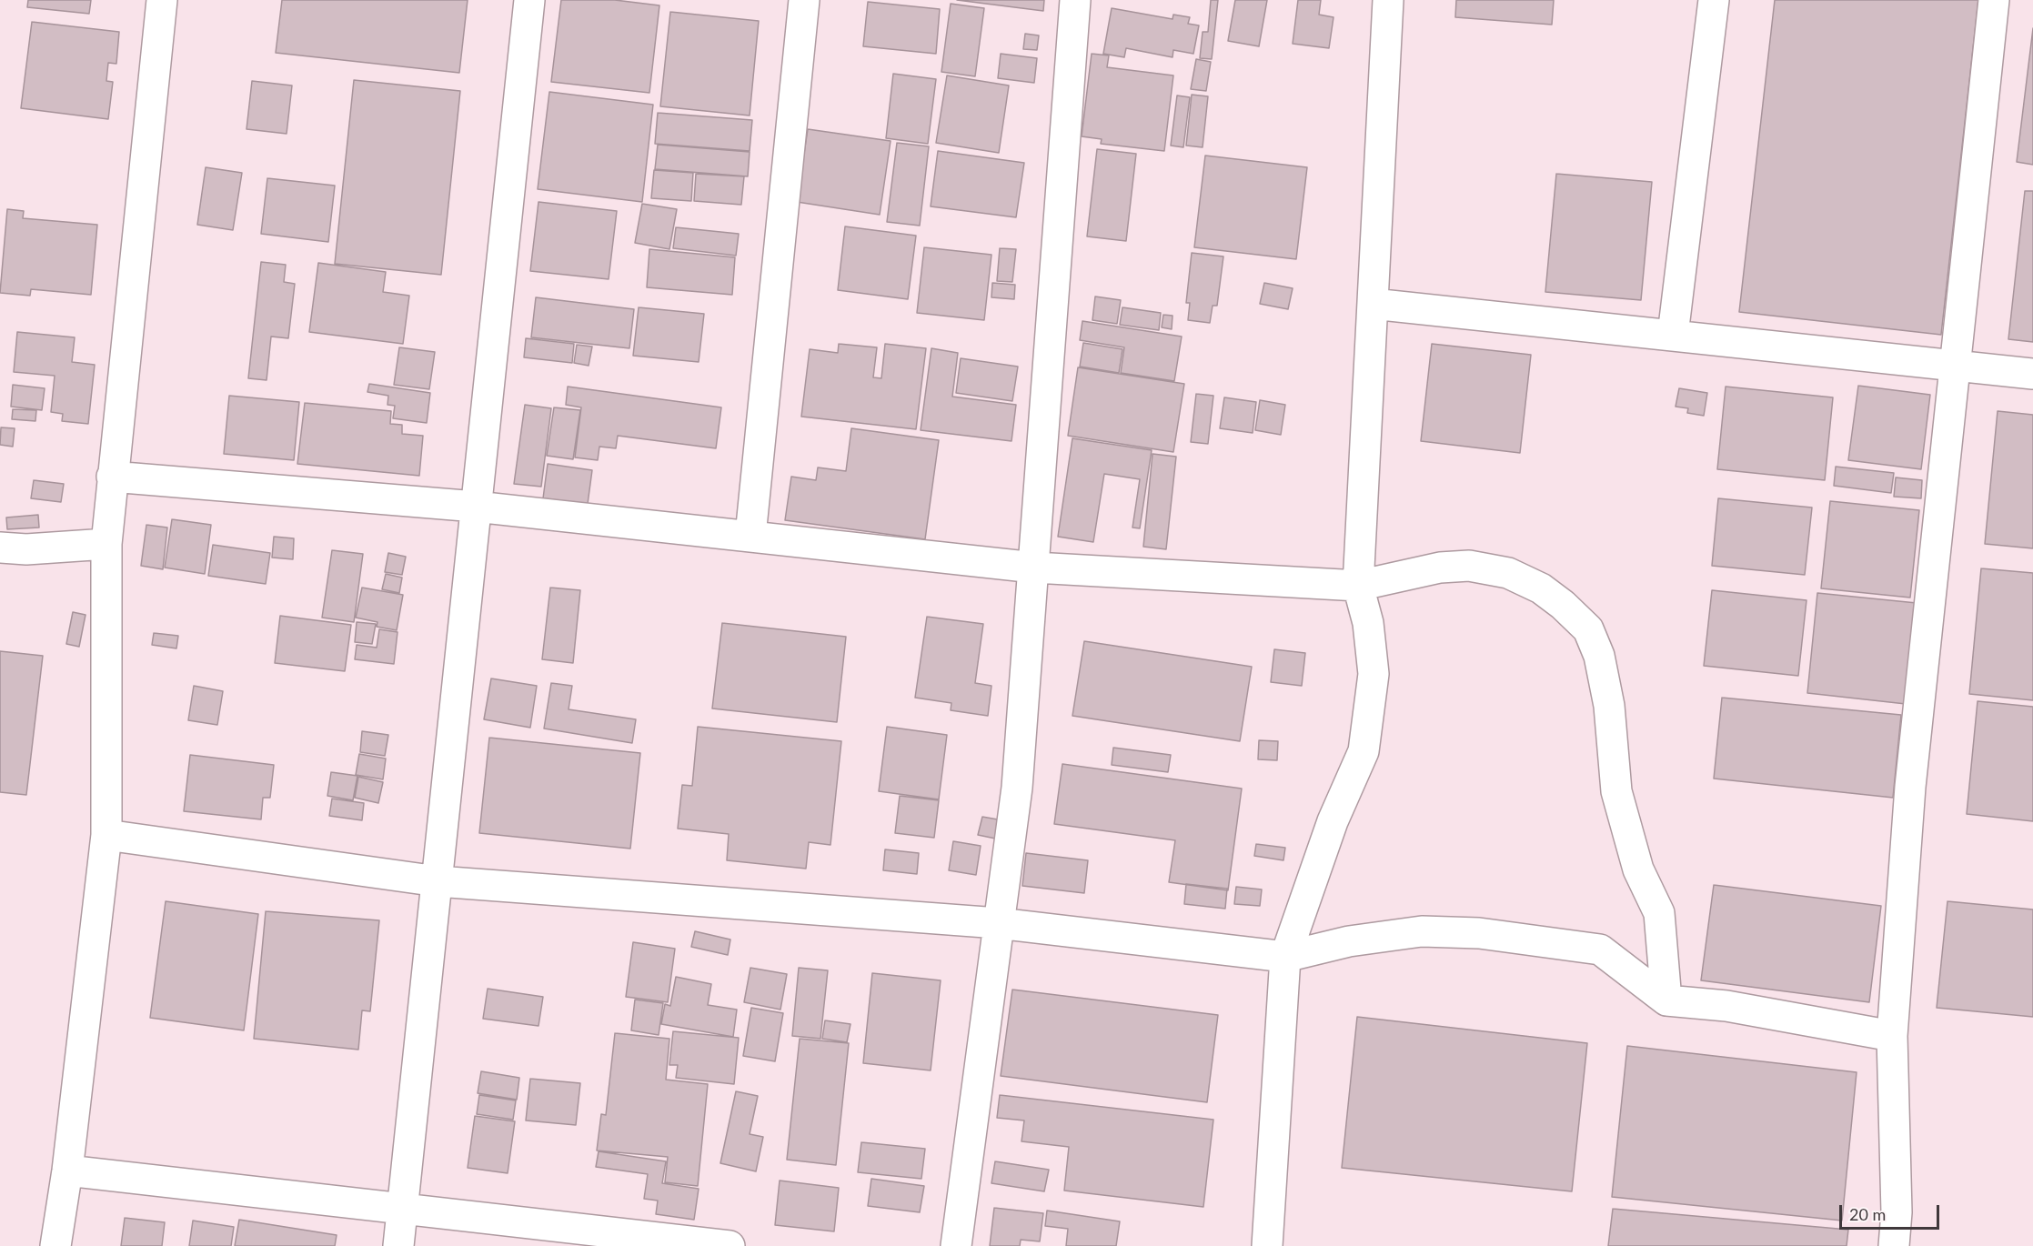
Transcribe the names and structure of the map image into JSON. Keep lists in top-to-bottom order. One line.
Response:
{"scale_bar":"20 m"}
